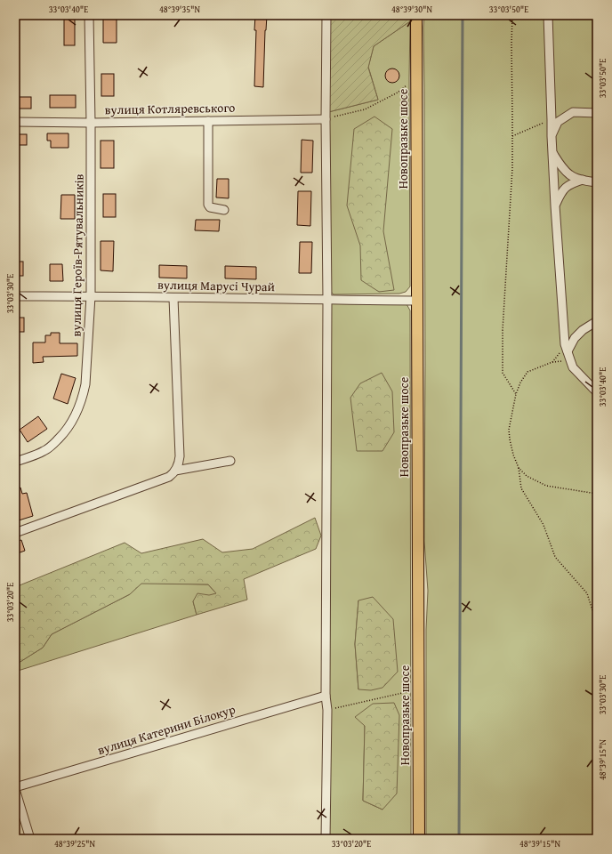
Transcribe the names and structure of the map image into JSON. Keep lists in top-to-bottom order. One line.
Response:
{"streets":{"main road":["Новопразьке шосе"],"street":["вулиця Котляревського","вулиця Героїв-Рятувальників","вулиця Марусі Чурай","вулиця Катерини Білокур"]},"crossings":[["вулиця Котляревського","вулиця Героїв-Рятувальників"],["Новопразьке шосе","вулиця Марусі Чурай"],["вулиця Героїв-Рятувальників","вулиця Марусі Чурай"]],"coordinates":["33°03'40\"E","48°39'35\"N","48°39'30\"N","33°03'50\"E","33°03'30\"E","33°03'20\"E","48°39'15\"N","48°39'25\"N"]}
